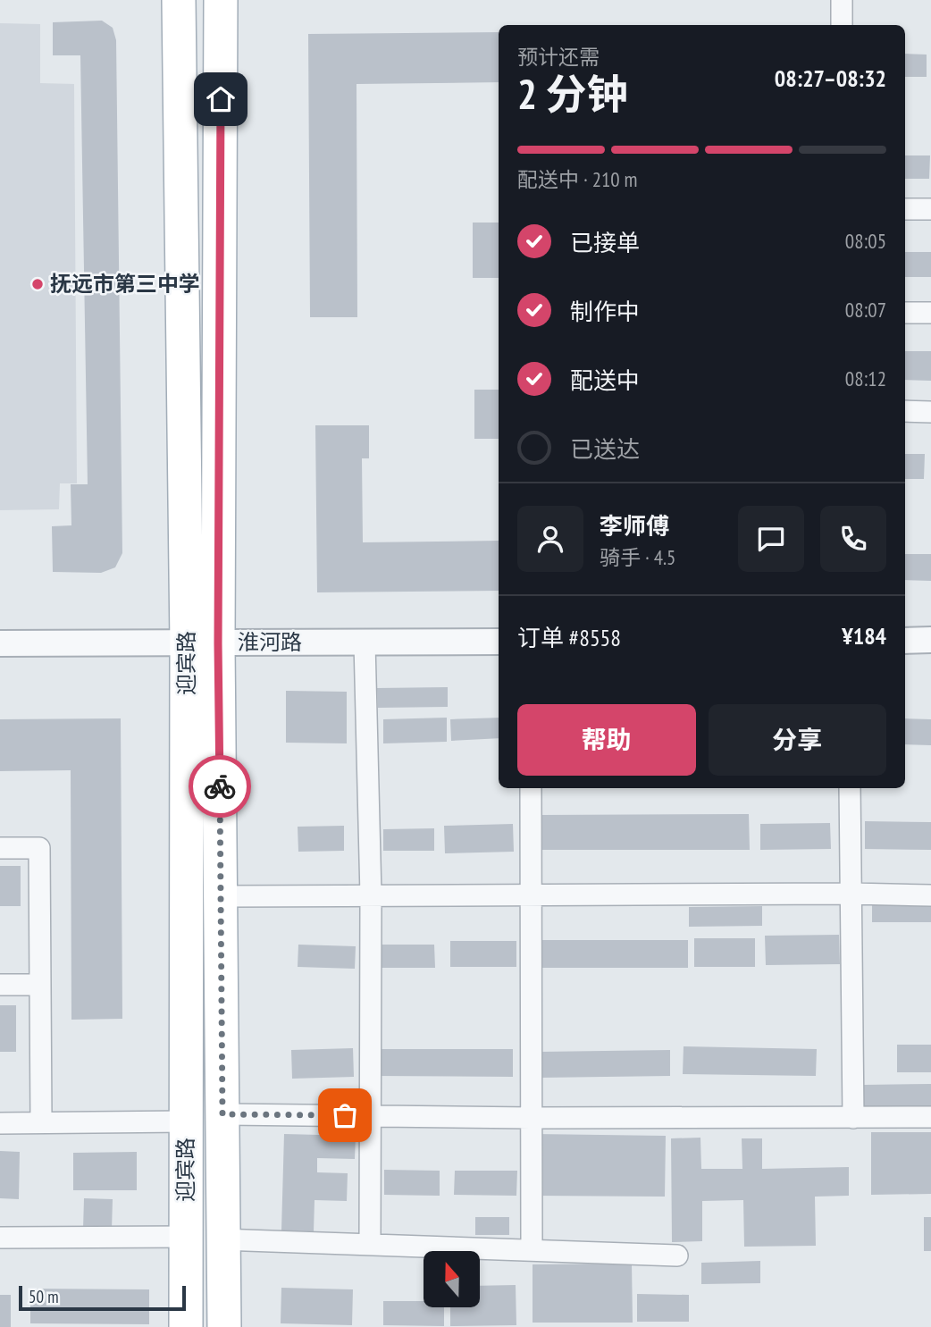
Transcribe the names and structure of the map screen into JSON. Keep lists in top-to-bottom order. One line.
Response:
{"streets":{"main road":["迎宾路"],"street":["淮河路"]},"crossings":[["淮河路","迎宾路"]],"places":["抚远市第三中学"],"scale_bar":"50 m","north":"top","page":{"heading":["2 分钟","预计还需","08:27–08:32"],"panel":["李师傅","骑手 · 4.5","订单 #8558","¥184"],"bar":"配送中 · 210 m","list":[["已接单","08:05"],["制作中","08:07"],["配送中","08:12"],"已送达"],"buttons":["帮助","分享"],"scale":"50 m"}}
